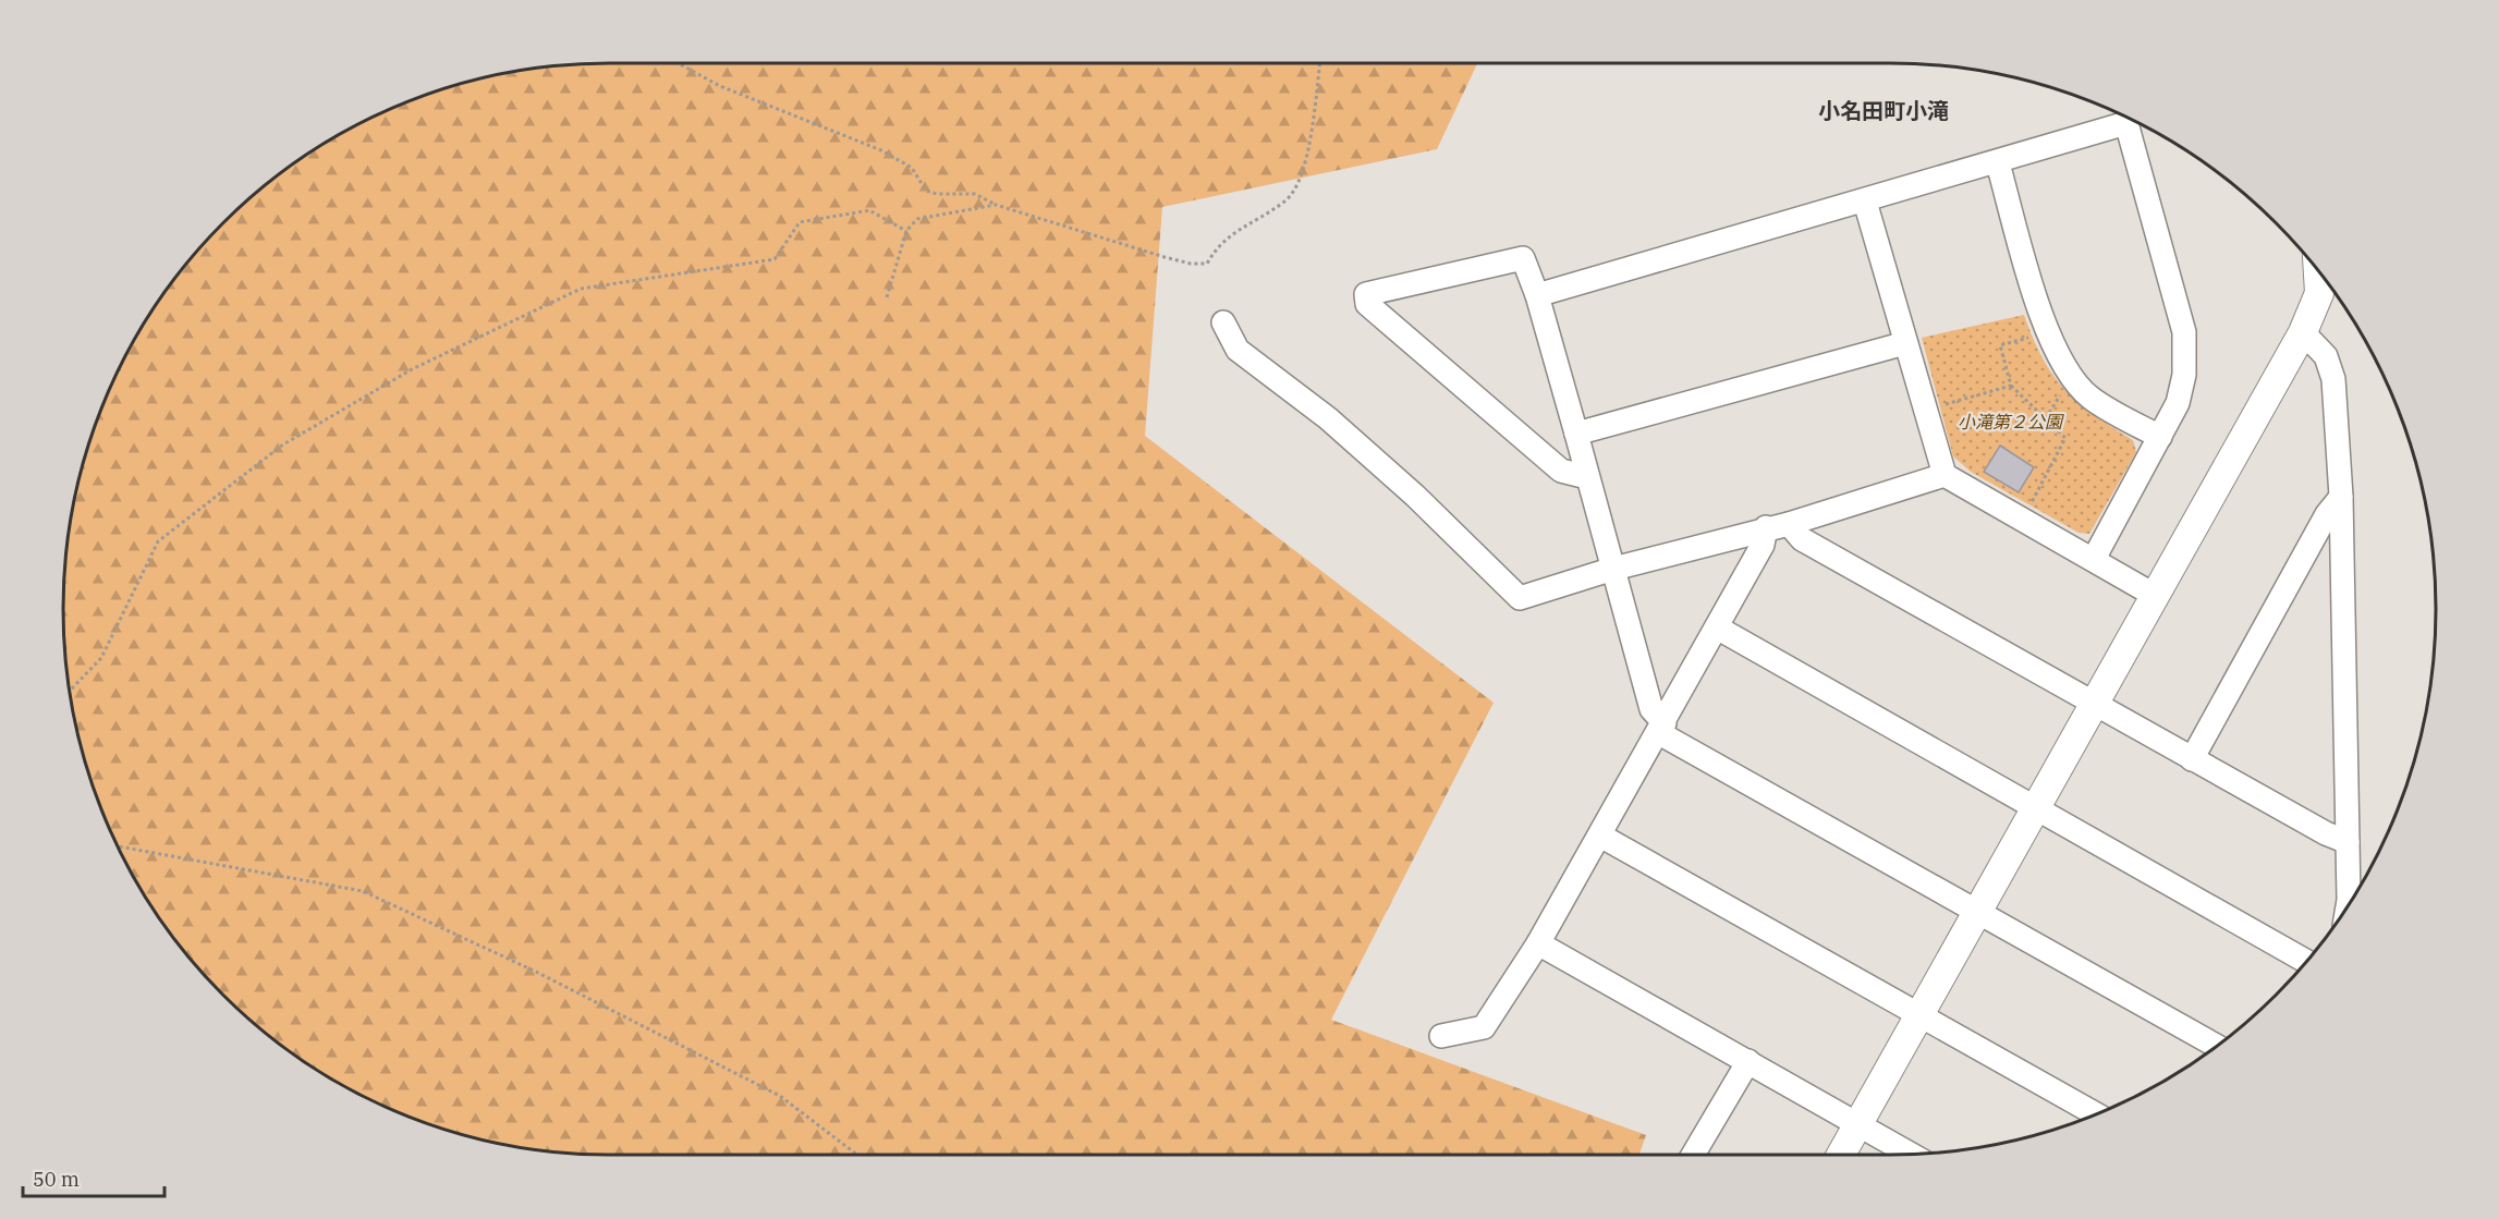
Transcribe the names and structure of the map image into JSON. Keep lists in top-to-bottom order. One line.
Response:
{"districts":["小名田町小滝"],"parks":["小滝第２公園"],"scale_bar":"50 m"}
